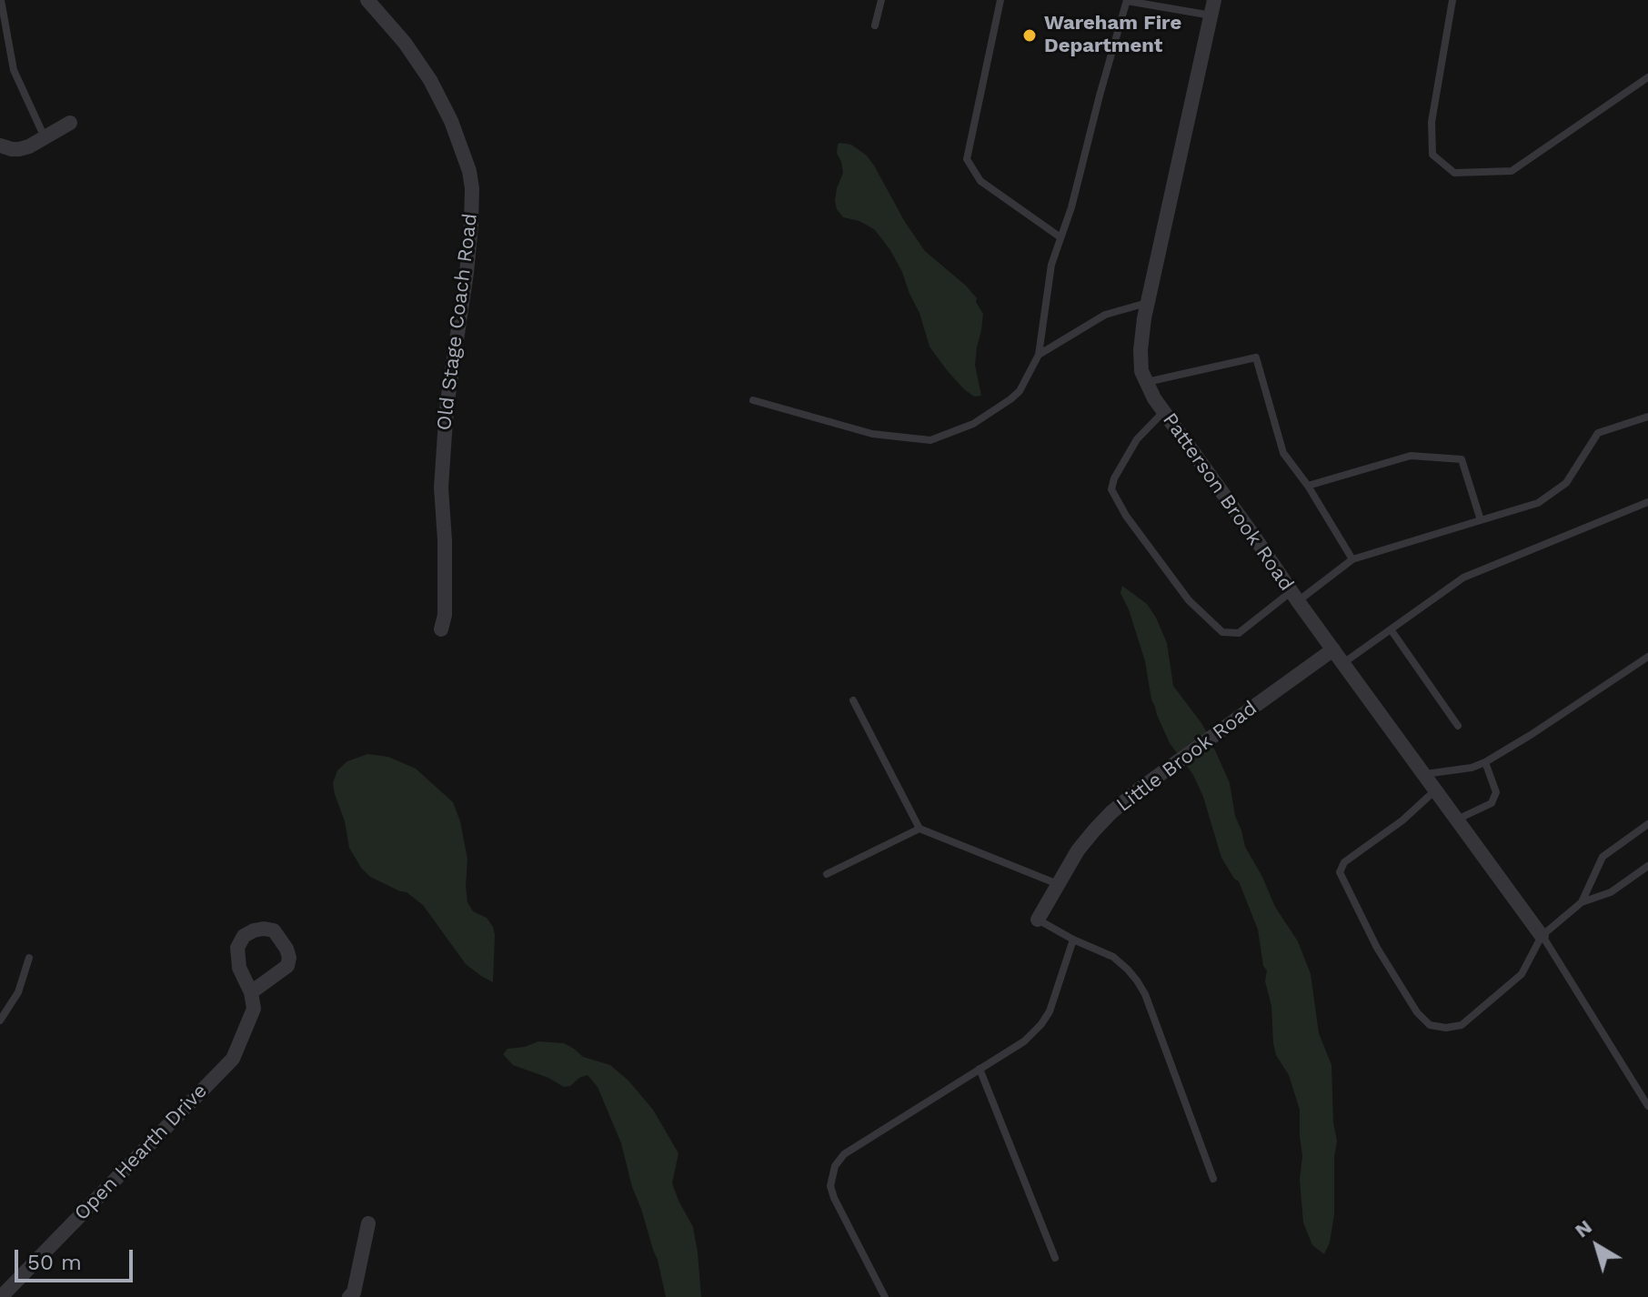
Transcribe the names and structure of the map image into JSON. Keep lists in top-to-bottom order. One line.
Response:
{"streets":{"street":["Old Stage Coach Road","Patterson Brook Road","Little Brook Road","Open Hearth Drive"]},"crossings":[["Patterson Brook Road","Little Brook Road"]],"places":["Wareham Fire Department"],"scale_bar":"50 m","north":"top left"}
